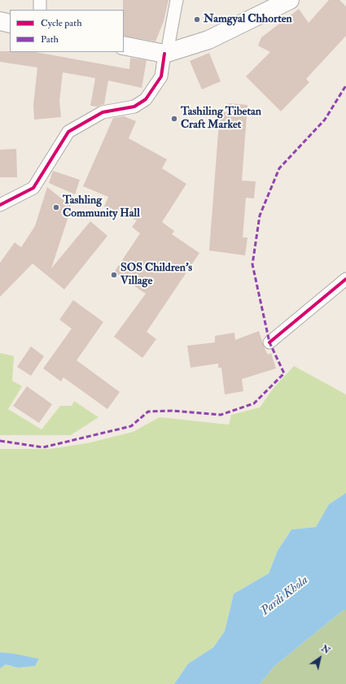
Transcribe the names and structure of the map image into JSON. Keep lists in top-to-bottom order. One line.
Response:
{"water":["Pardi Khola"],"places":["Namgyal Chhorten","Tashiling Tibetan Craft Market","Tashling Community Hall","SOS Children's Village"],"legend":["Cycle path","Path"],"north":"top right"}
